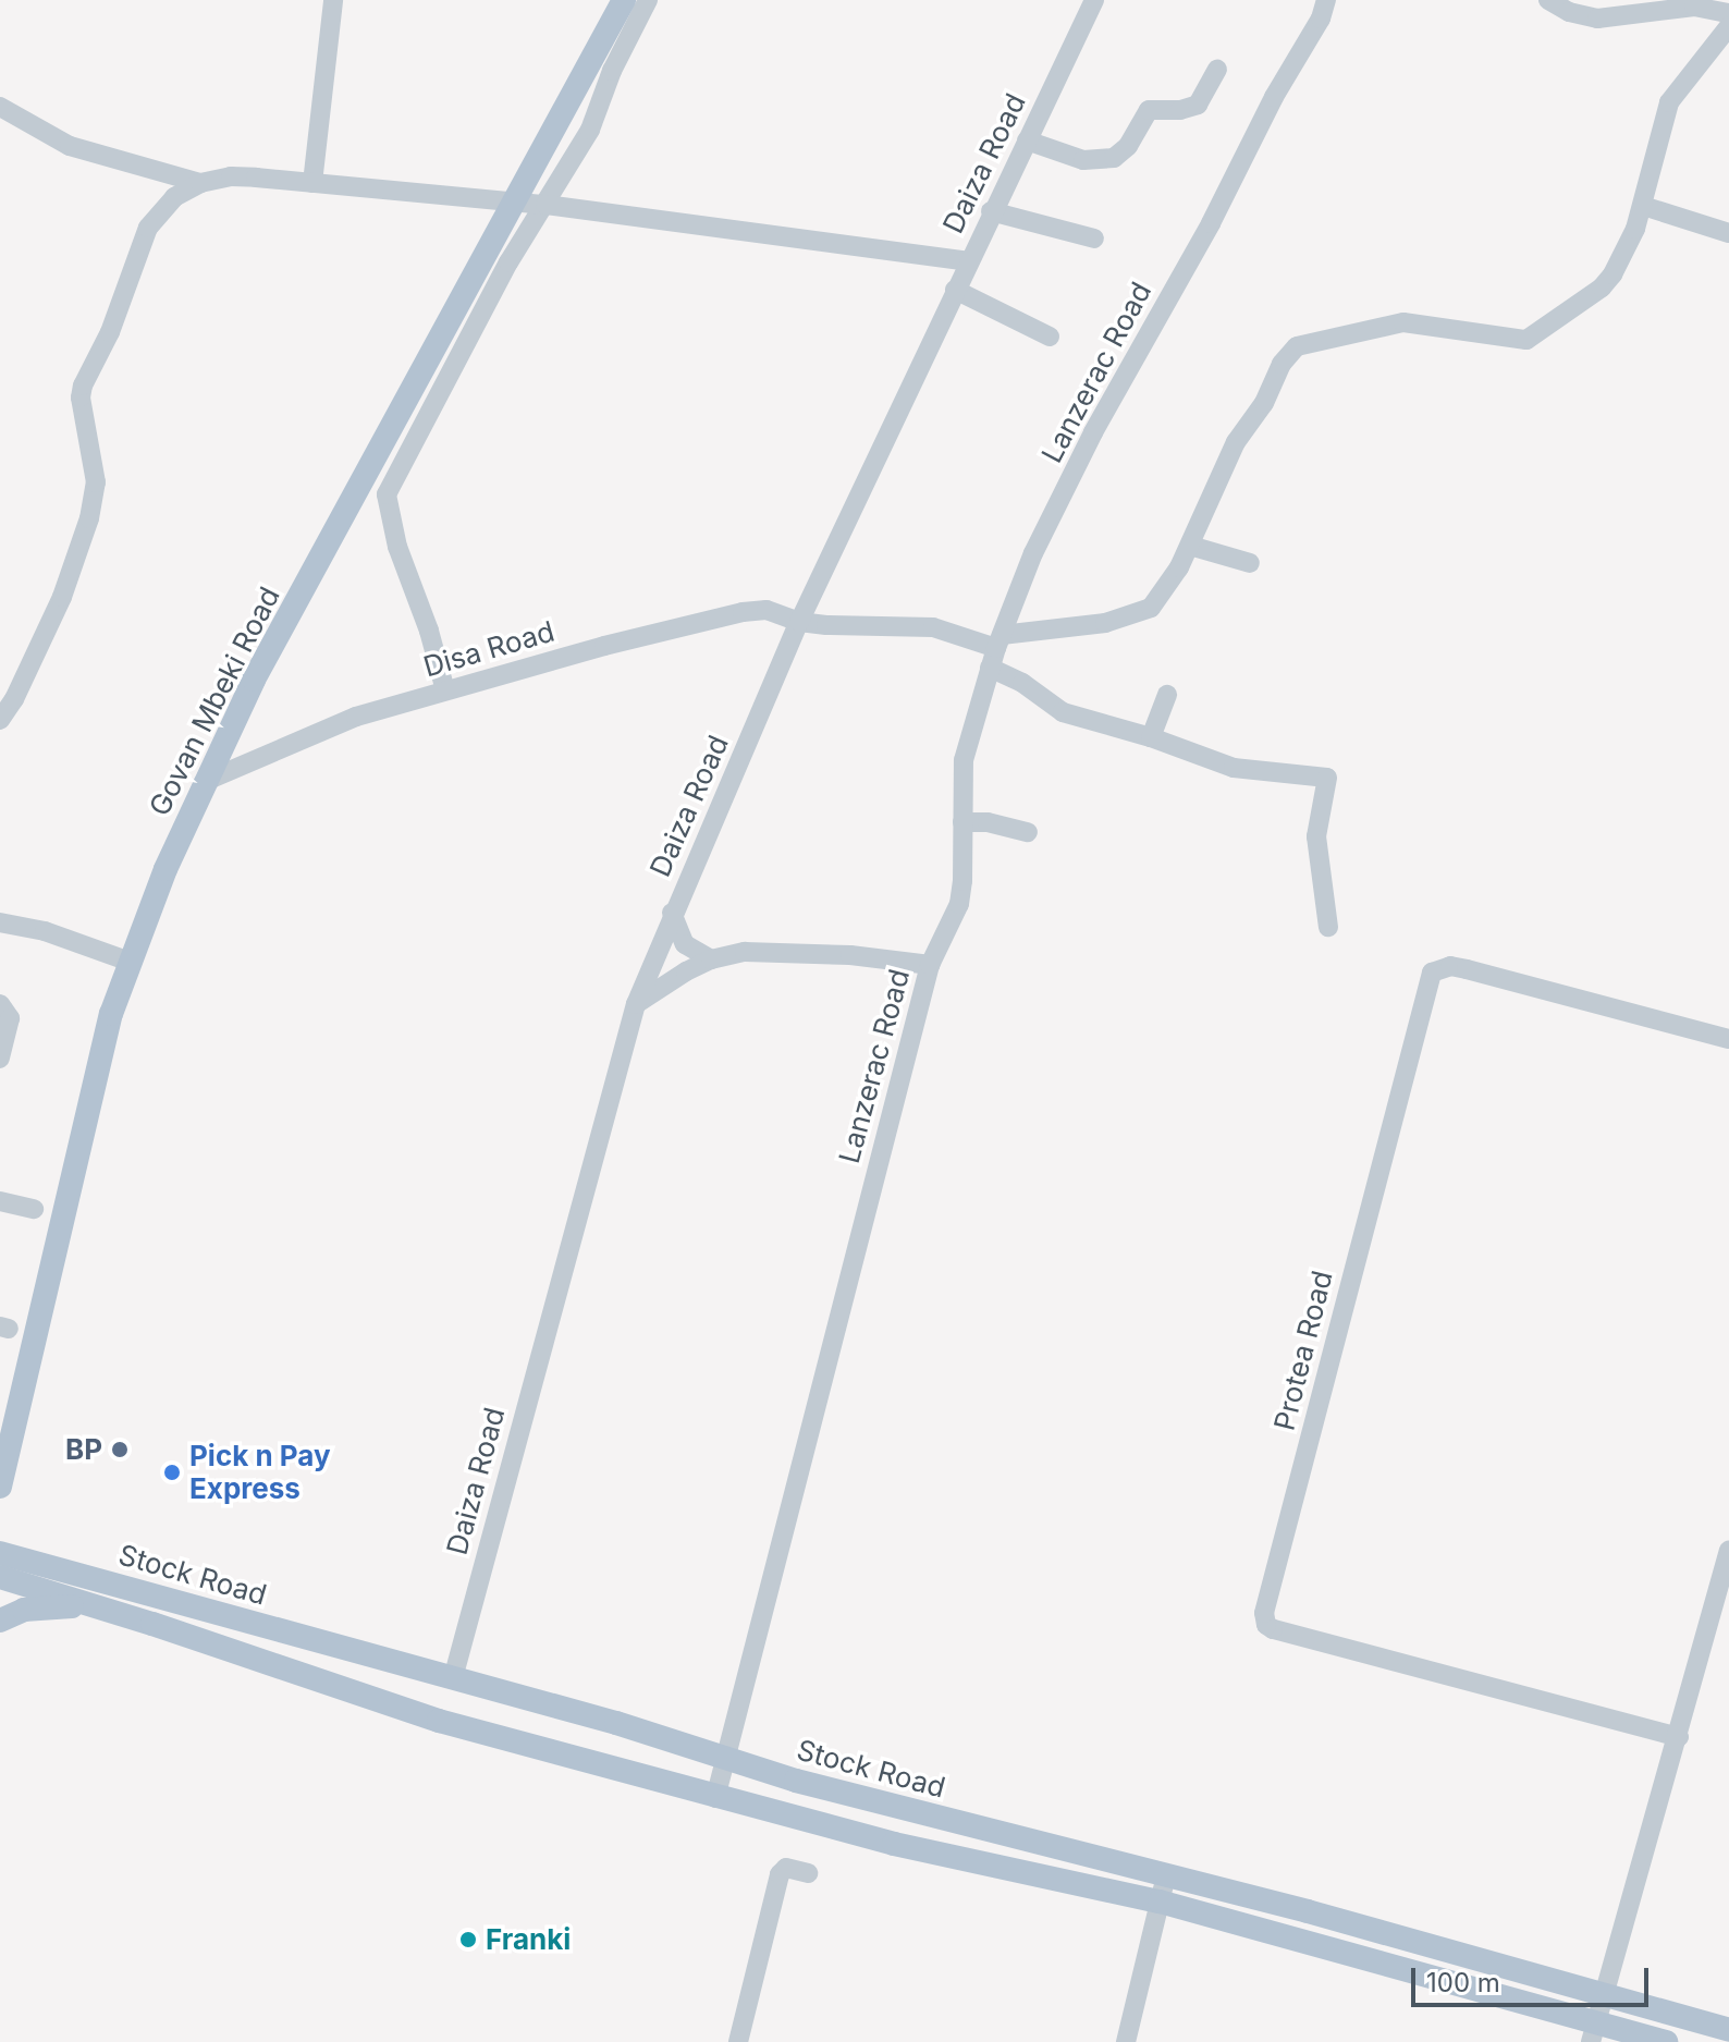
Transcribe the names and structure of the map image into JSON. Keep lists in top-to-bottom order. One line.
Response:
{"streets":{"main road":["Govan Mbeki Road","Stock Road"],"street":["Daiza Road","Lanzerac Road","Disa Road","Protea Road"]},"crossings":[["Daiza Road","Disa Road"],["Daiza Road","Stock Road"],["Lanzerac Road","Disa Road"],["Lanzerac Road","Stock Road"],["Disa Road","Govan Mbeki Road"]],"places":["BP","Pick n Pay Express","Franki"],"scale_bar":"100 m"}
